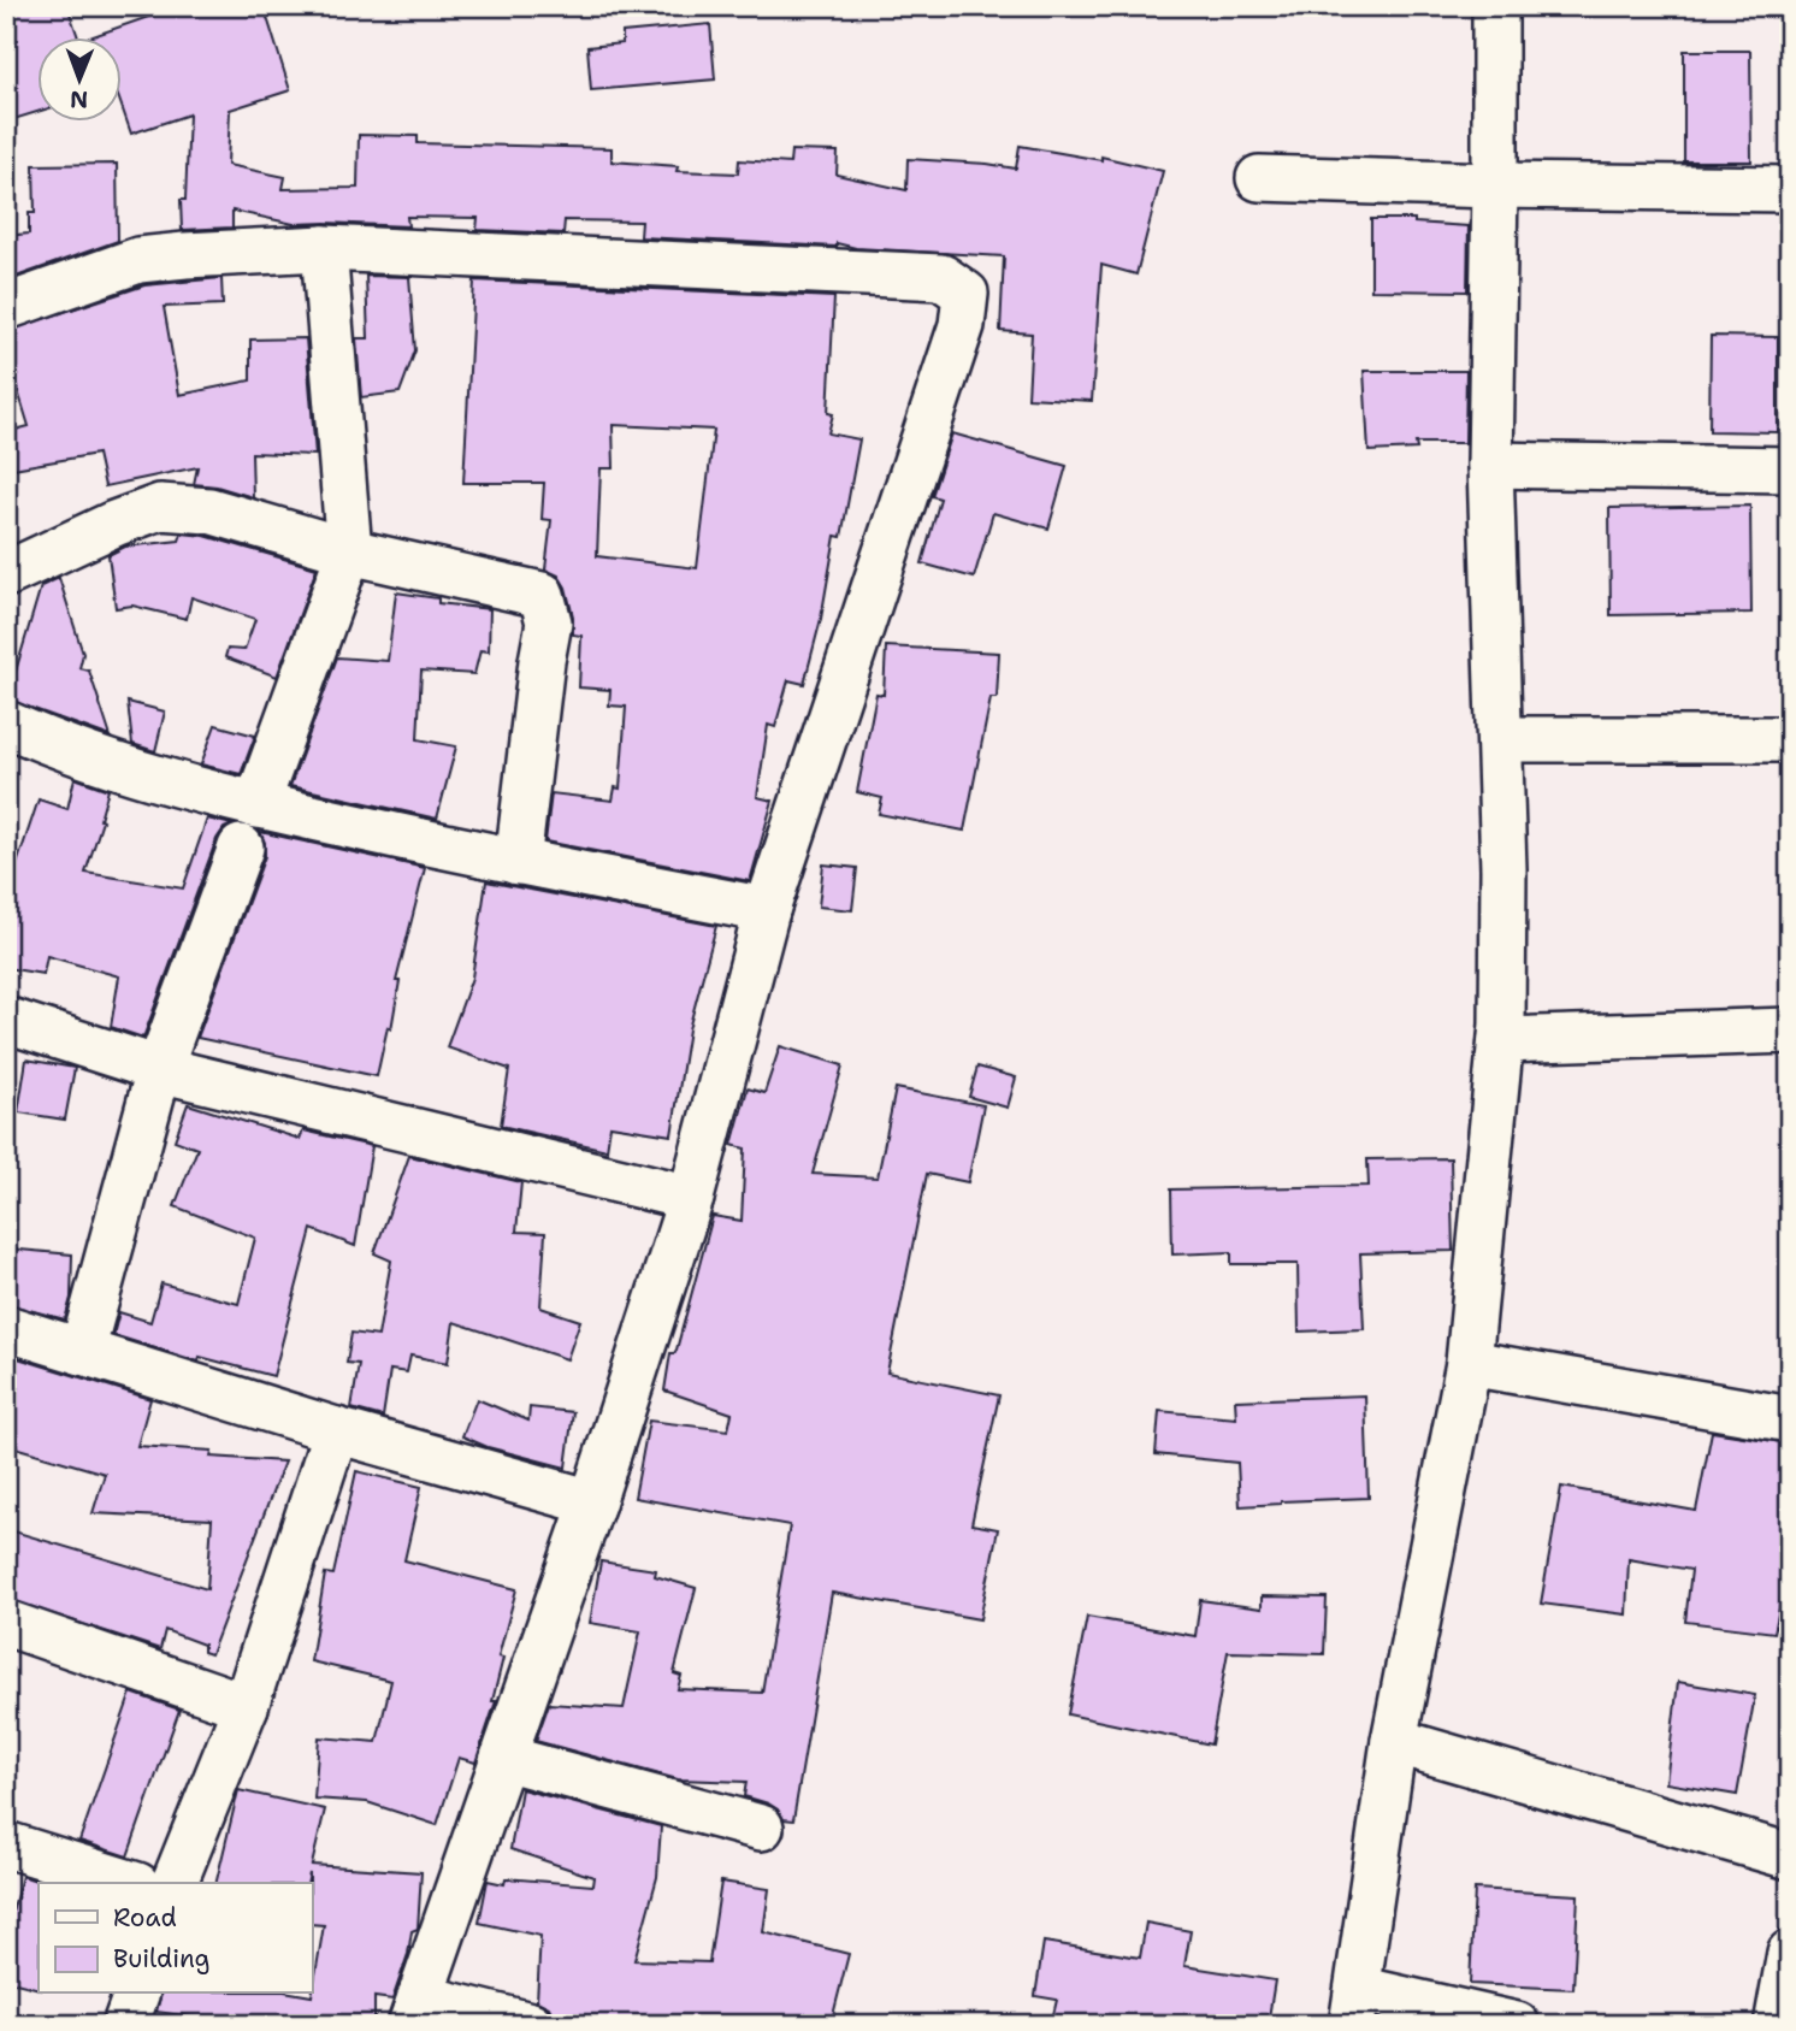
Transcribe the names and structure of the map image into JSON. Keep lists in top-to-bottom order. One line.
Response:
{"legend":["Road","Building"],"north":"bottom"}
